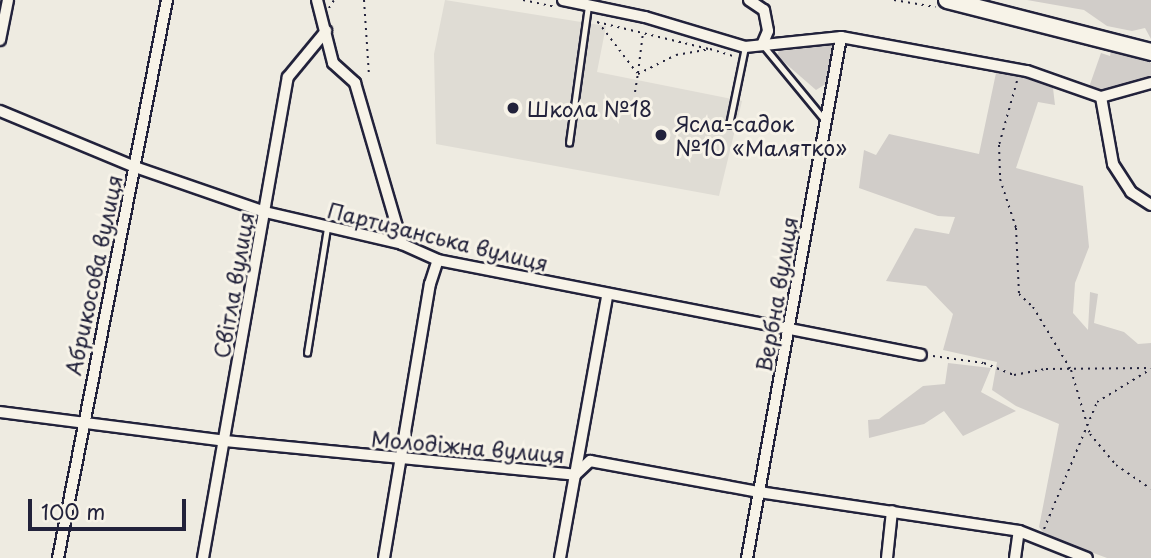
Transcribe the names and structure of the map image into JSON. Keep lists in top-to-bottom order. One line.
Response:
{"streets":{"street":["Партизанська вулиця","Абрикосова вулиця","Світла вулиця","Вербна вулиця","Молодіжна вулиця"]},"crossings":[["Партизанська вулиця","Абрикосова вулиця"],["Партизанська вулиця","Світла вулиця"],["Партизанська вулиця","Вербна вулиця"],["Абрикосова вулиця","Молодіжна вулиця"],["Світла вулиця","Молодіжна вулиця"],["Вербна вулиця","Молодіжна вулиця"]],"places":["Школа №18","Ясла-садок №10 «Малятко»"],"scale_bar":"100 m"}
